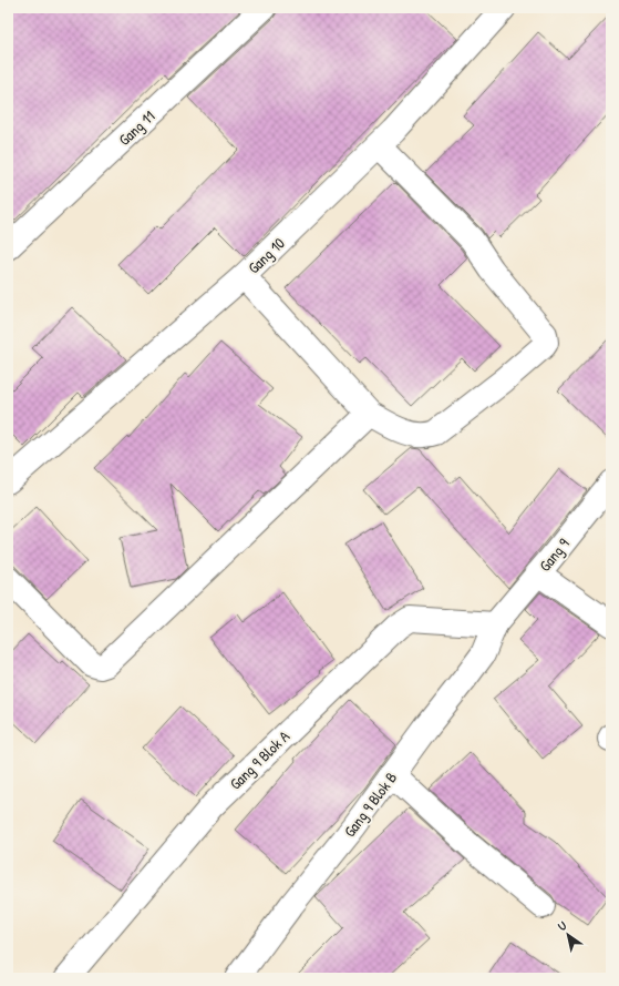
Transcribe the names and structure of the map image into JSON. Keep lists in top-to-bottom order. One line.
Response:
{"streets":{"street":["Gang 11","Gang 10","Gang 9","Gang 9 Blok A","Gang 9 Blok B"]},"crossings":[["Gang 9","Gang 9 Blok A"],["Gang 9","Gang 9 Blok B"],["Gang 9 Blok A","Gang 9 Blok B"]],"north":"top left"}
